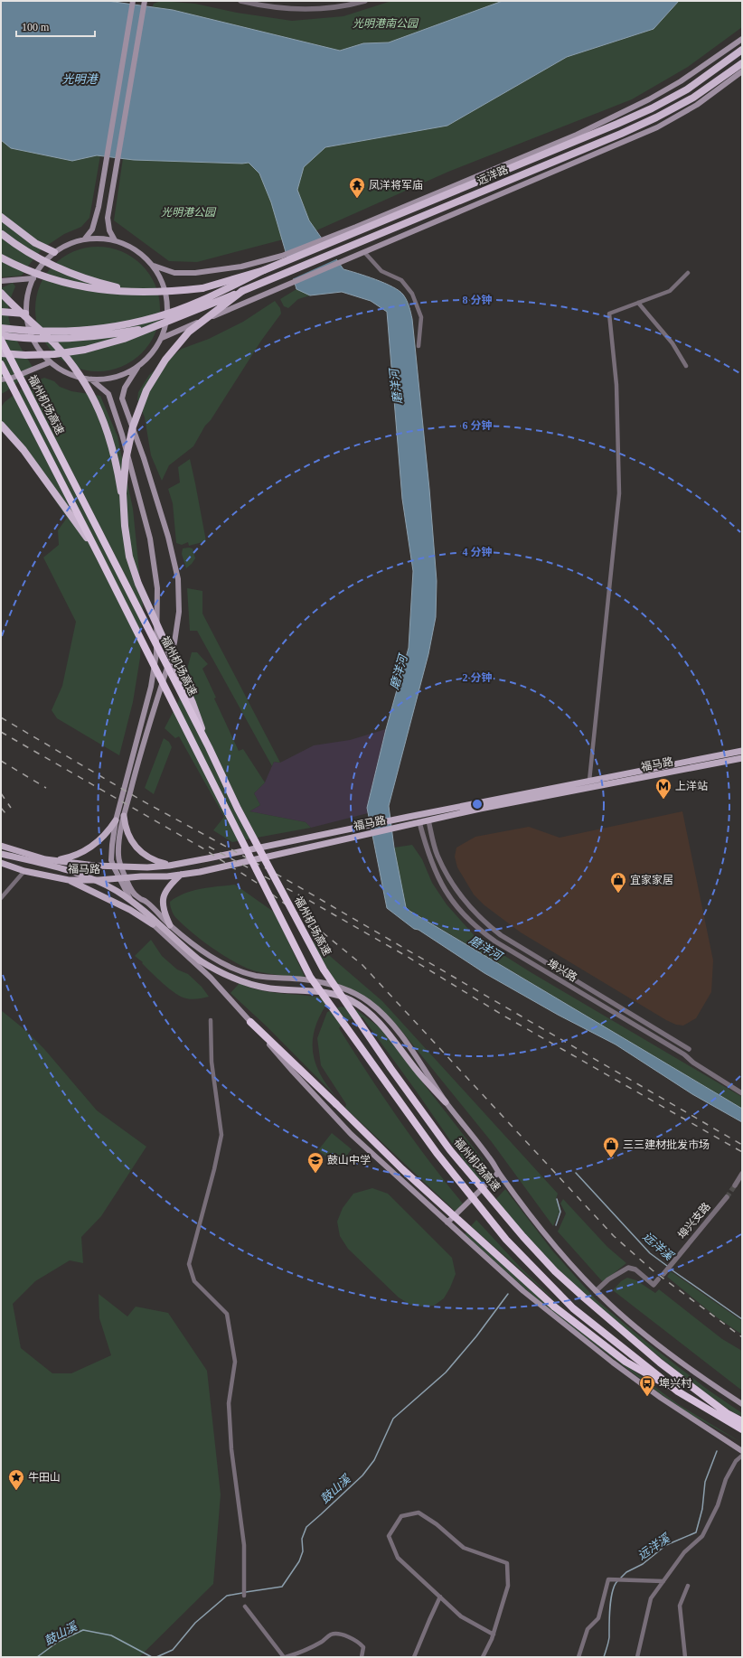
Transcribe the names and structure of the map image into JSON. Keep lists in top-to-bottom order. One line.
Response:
{"streets":{"highway":["远洋路","福州机场高速"],"main road":["福马路"],"street":["埠兴路","埠兴支路"]},"crossings":[["福马路","埠兴路"]],"water":["光明港","磨洋河","远洋溪","鼓山溪"],"parks":["光明港南公园","光明港公园"],"places":{"temple":["凤洋将军庙"],"metro station":["上洋站"],"shop":["宜家家居","三三建材批发市场"],"school or university":["鼓山中学"],"bus stop":["埠兴村"],"place":["牛田山"]},"scale_bar":"100 m","rings":["8 分钟","6 分钟","4 分钟","2 分钟"]}
